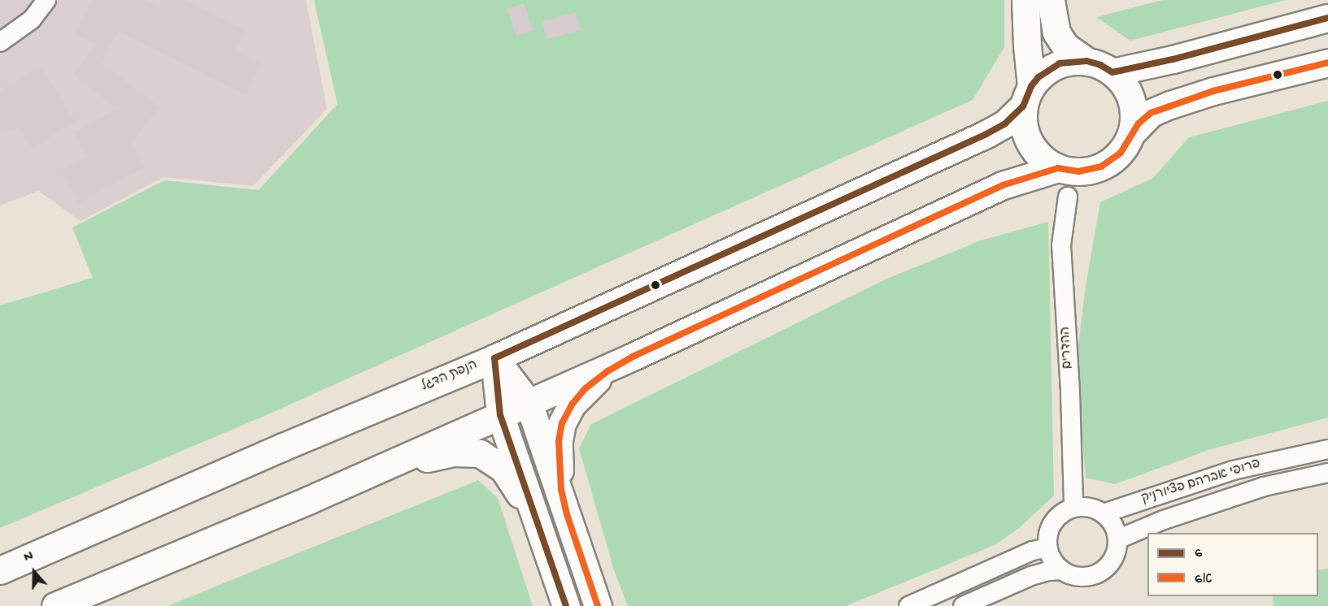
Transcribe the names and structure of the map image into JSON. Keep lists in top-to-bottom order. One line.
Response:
{"streets":{"main road":["הנפת הדגל"],"street":["ההדרים","פרופ' אברהם פצ'ורניק"]},"lines":["transit line 6","transit line 6א"],"legend":["6","6א"],"north":"top"}
